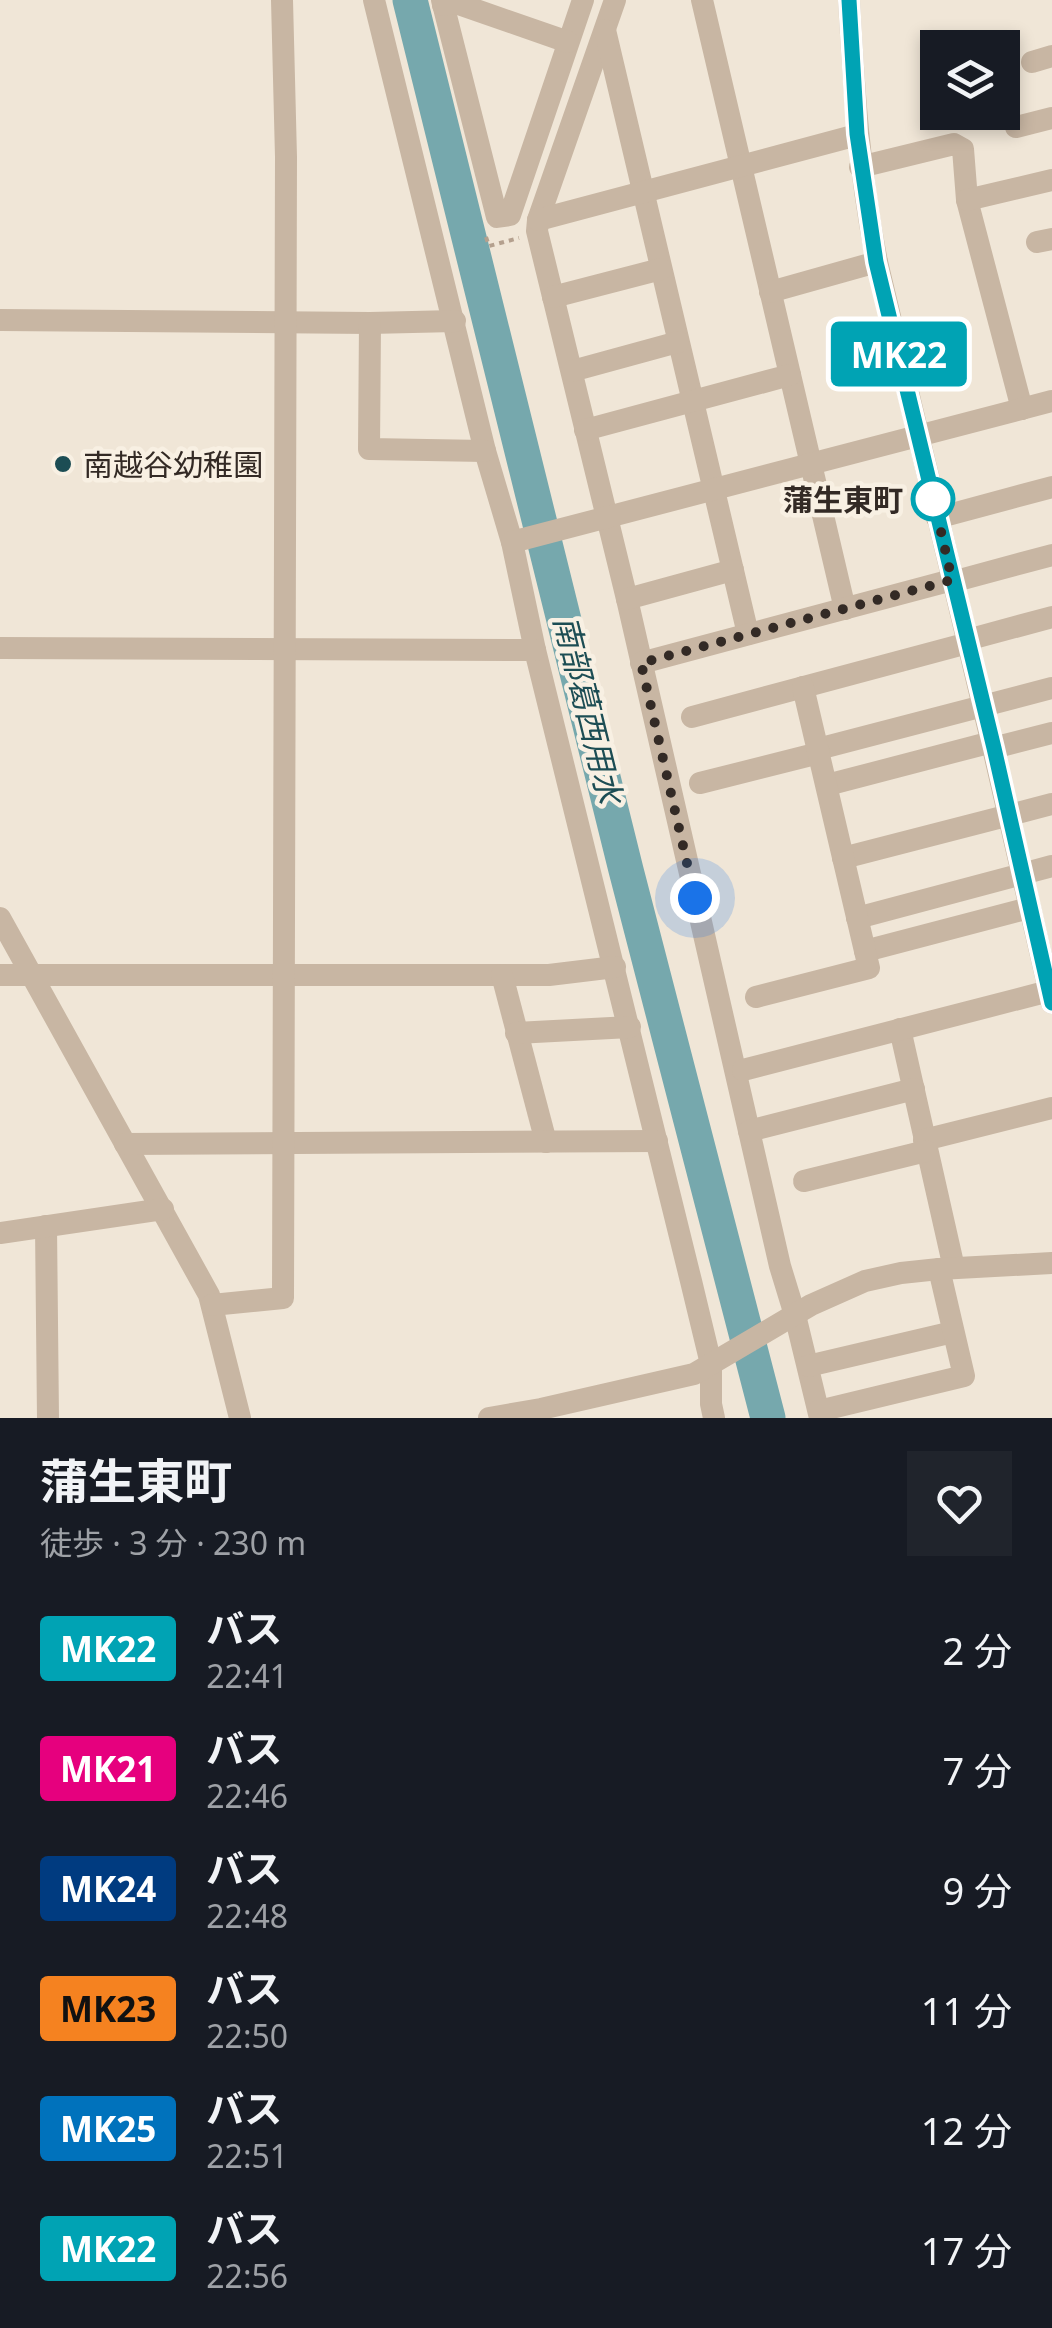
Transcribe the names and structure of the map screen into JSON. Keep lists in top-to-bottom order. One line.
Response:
{"water":["南部葛西用水"],"places":["南越谷幼稚園","蒲生東町"],"lines":["bus line MK22"],"page":{"on_map":"MK22","heading":["蒲生東町","徒歩 · 3 分 · 230 m"],"list":[{"mark":"MK22","name":"バス","note":"22:41","value":"2 分"},{"mark":"MK21","name":"バス","note":"22:46","value":"7 分"},{"mark":"MK24","name":"バス","note":"22:48","value":"9 分"},{"mark":"MK23","name":"バス","note":"22:50","value":"11 分"},{"mark":"MK25","name":"バス","note":"22:51","value":"12 分"},{"mark":"MK22","name":"バス","note":"22:56","value":"17 分"}]}}
